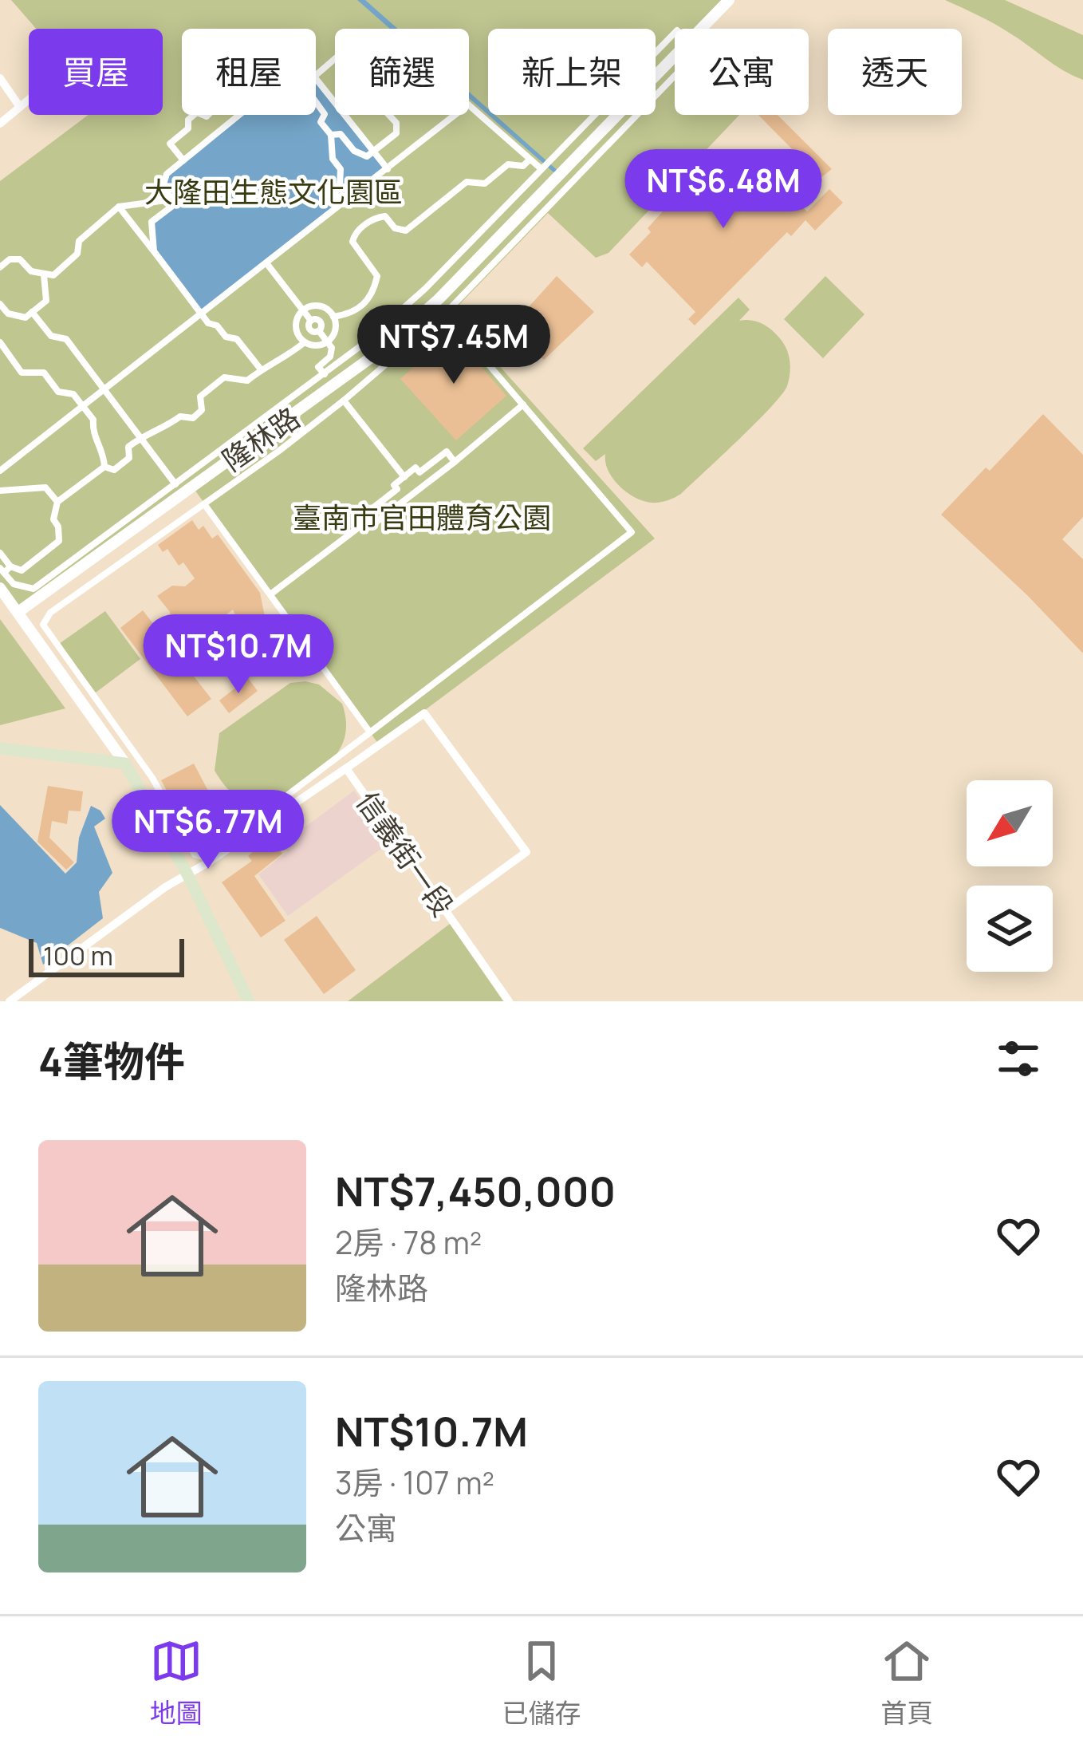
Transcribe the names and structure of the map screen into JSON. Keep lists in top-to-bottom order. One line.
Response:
{"streets":{"street":["隆林路","信義街一段"]},"parks":["大隆田生態文化園區","臺南市官田體育公園"],"scale_bar":"100 m","north":"bottom left","page":{"chip":["買屋","租屋","篩選","新上架","公寓","透天"],"price":["NT$6.48M","NT$7.45M","NT$10.7M","NT$6.77M"],"scale":"100 m","heading":"4筆物件","list":[{"name":"NT$7,450,000","note":"2房 · 78 m² · 隆林路"},{"name":"NT$10.7M","note":"3房 · 107 m² · 公寓"}],"tabs":["地圖","已儲存","首頁"]}}
